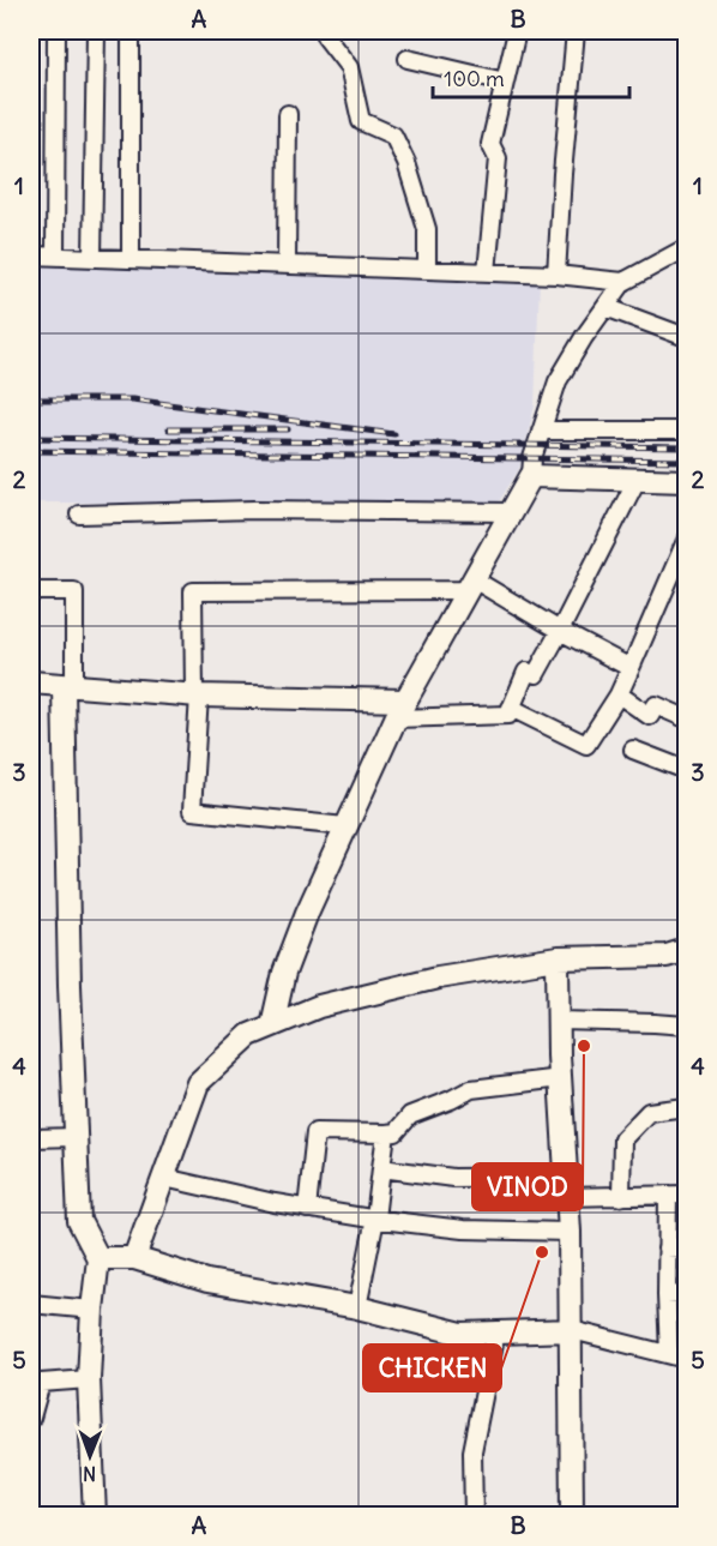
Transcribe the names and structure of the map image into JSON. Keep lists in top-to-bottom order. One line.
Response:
{"places":["VINOD","CHICKEN"],"scale_bar":"100 m","north":"bottom","grid":{"columns":["A","B"],"rows":["1","2","3","4","5"]}}
